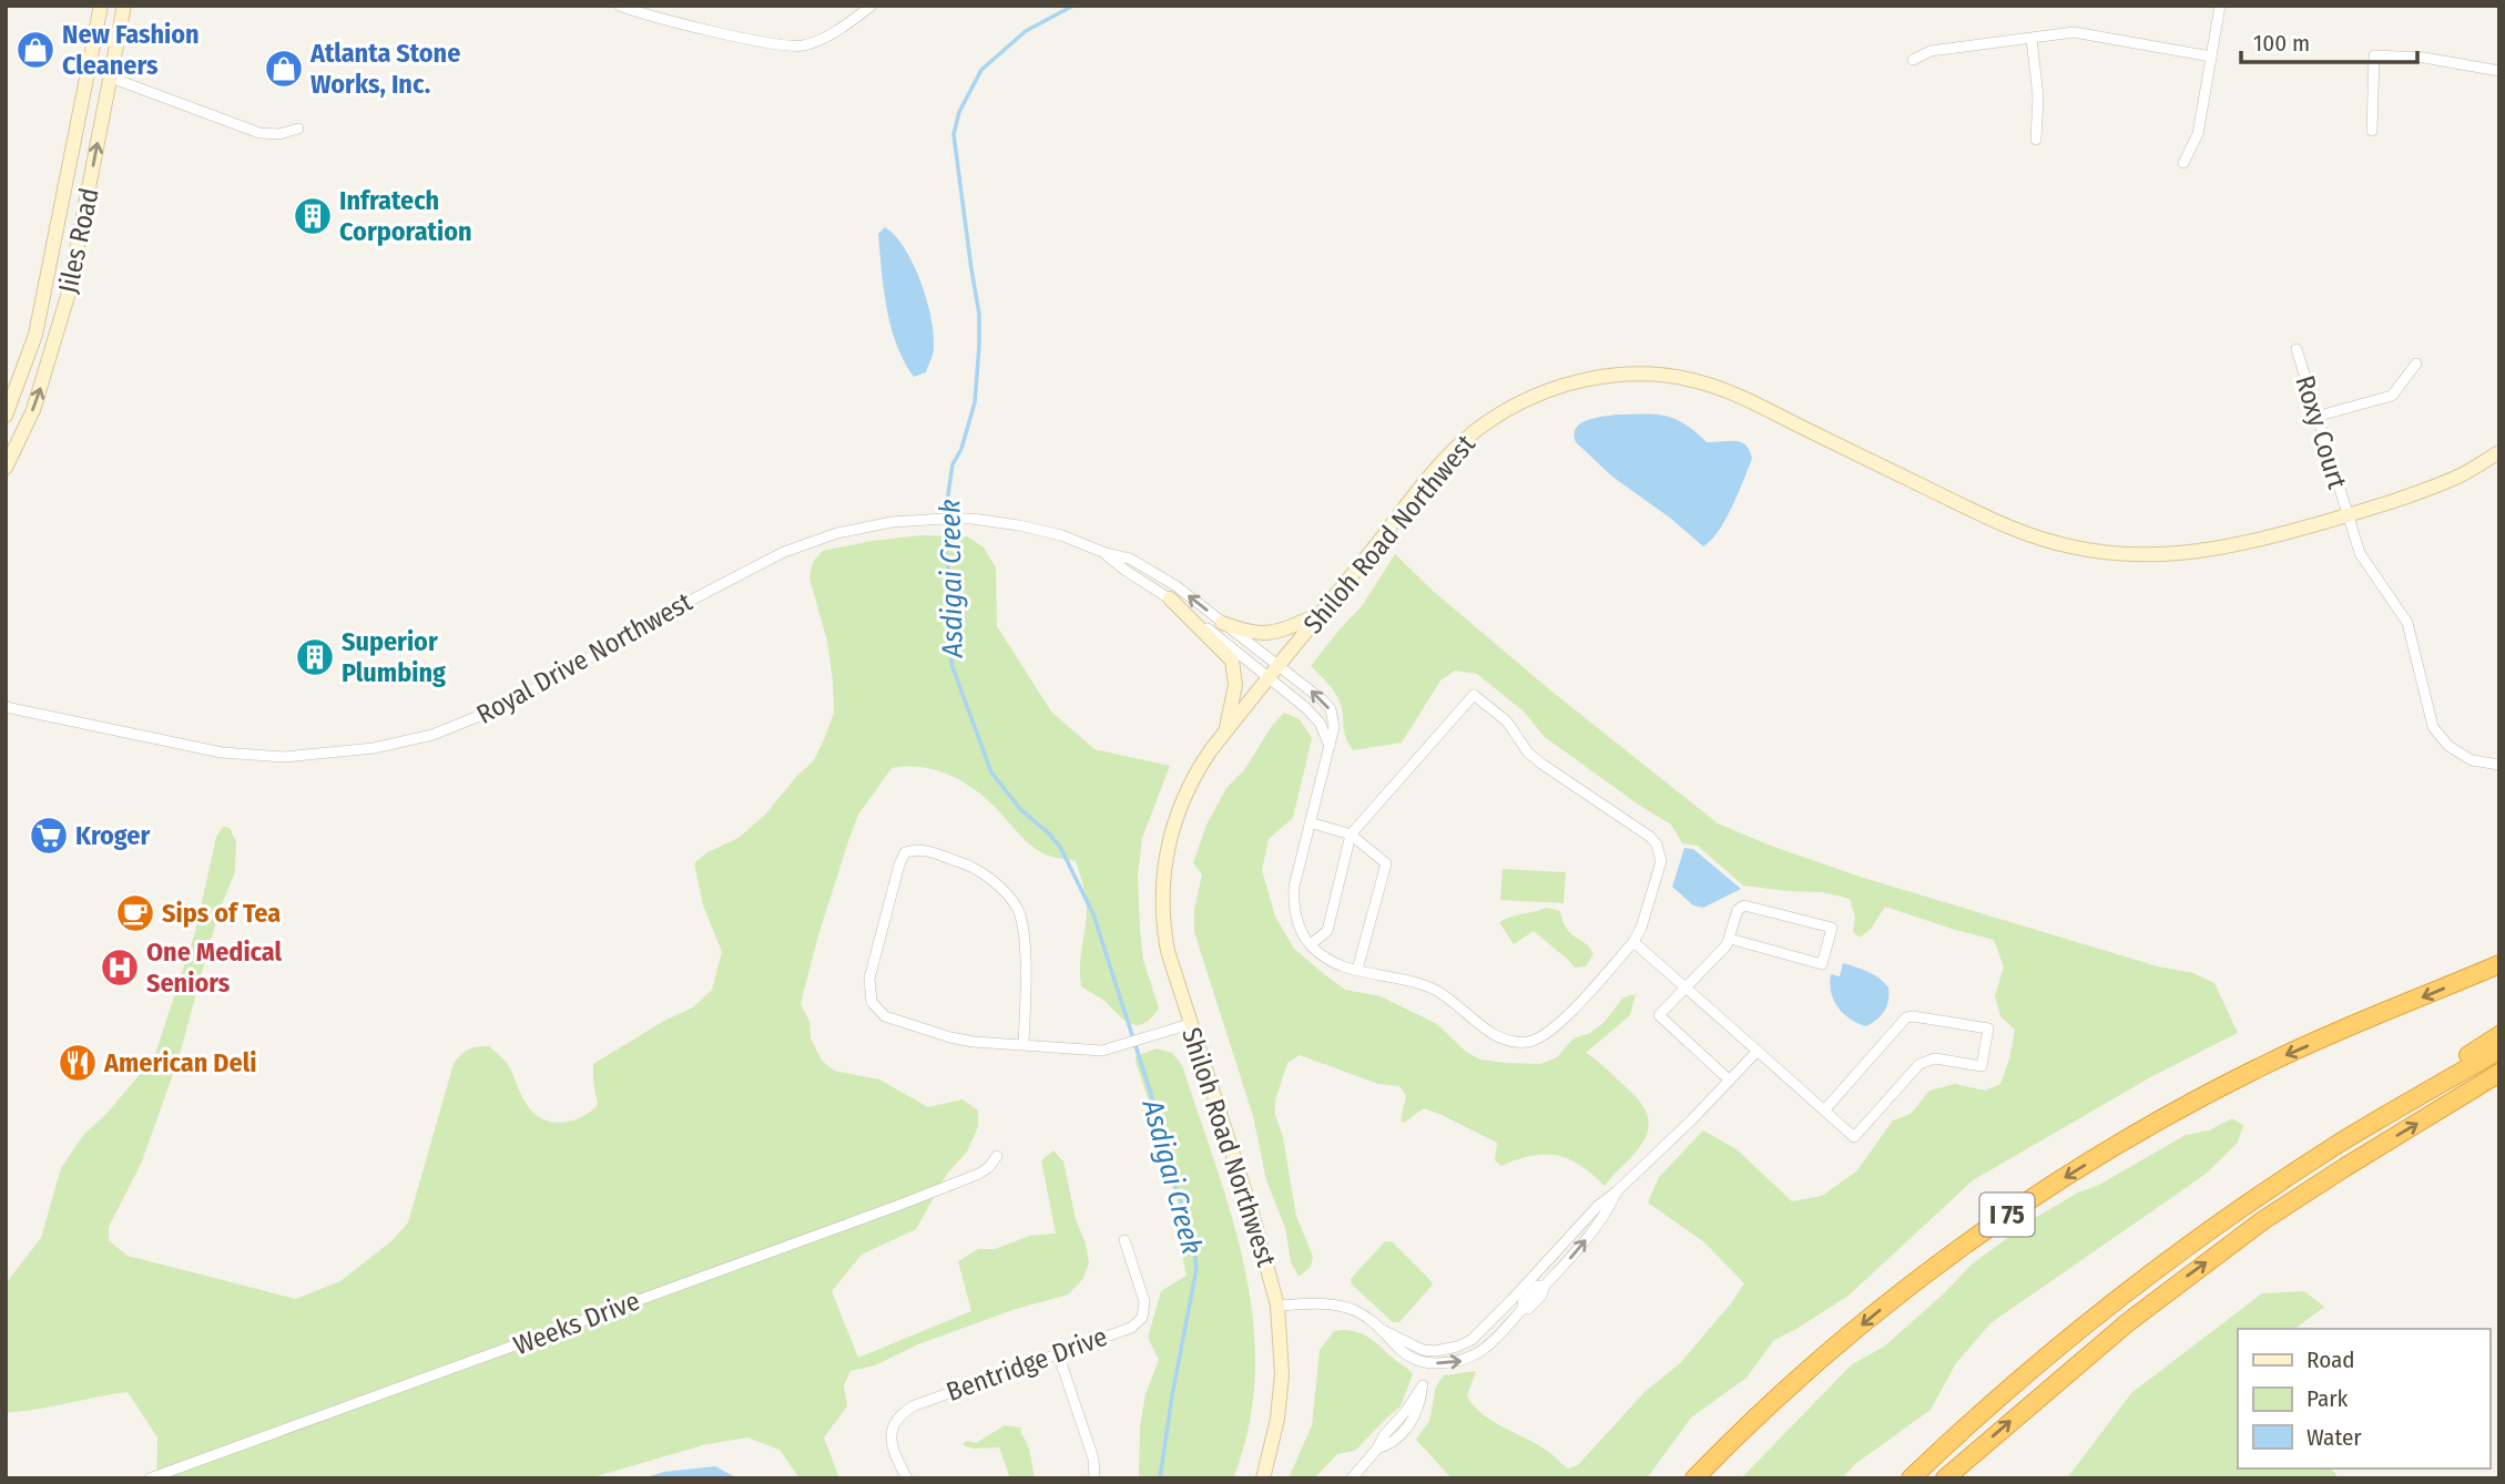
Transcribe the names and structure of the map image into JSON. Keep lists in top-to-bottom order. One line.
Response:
{"streets":{"highway":["I 75"],"street":["Jiles Road","Roxy Court","Shiloh Road Northwest","Royal Drive Northwest","Weeks Drive","Bentridge Drive"]},"crossings":[["Roxy Court","Shiloh Road Northwest"],["Shiloh Road Northwest","Royal Drive Northwest"]],"water":["Asdigai Creek"],"places":{"shop":["New Fashion Cleaners","Atlanta Stone Works, Inc."],"building":["Infratech Corporation","Superior Plumbing"],"supermarket":["Kroger"],"cafe":["Sips of Tea"],"hospital":["One Medical Seniors"],"restaurant":["American Deli"]},"legend":["Road","Park","Water"],"scale_bar":"100 m"}
